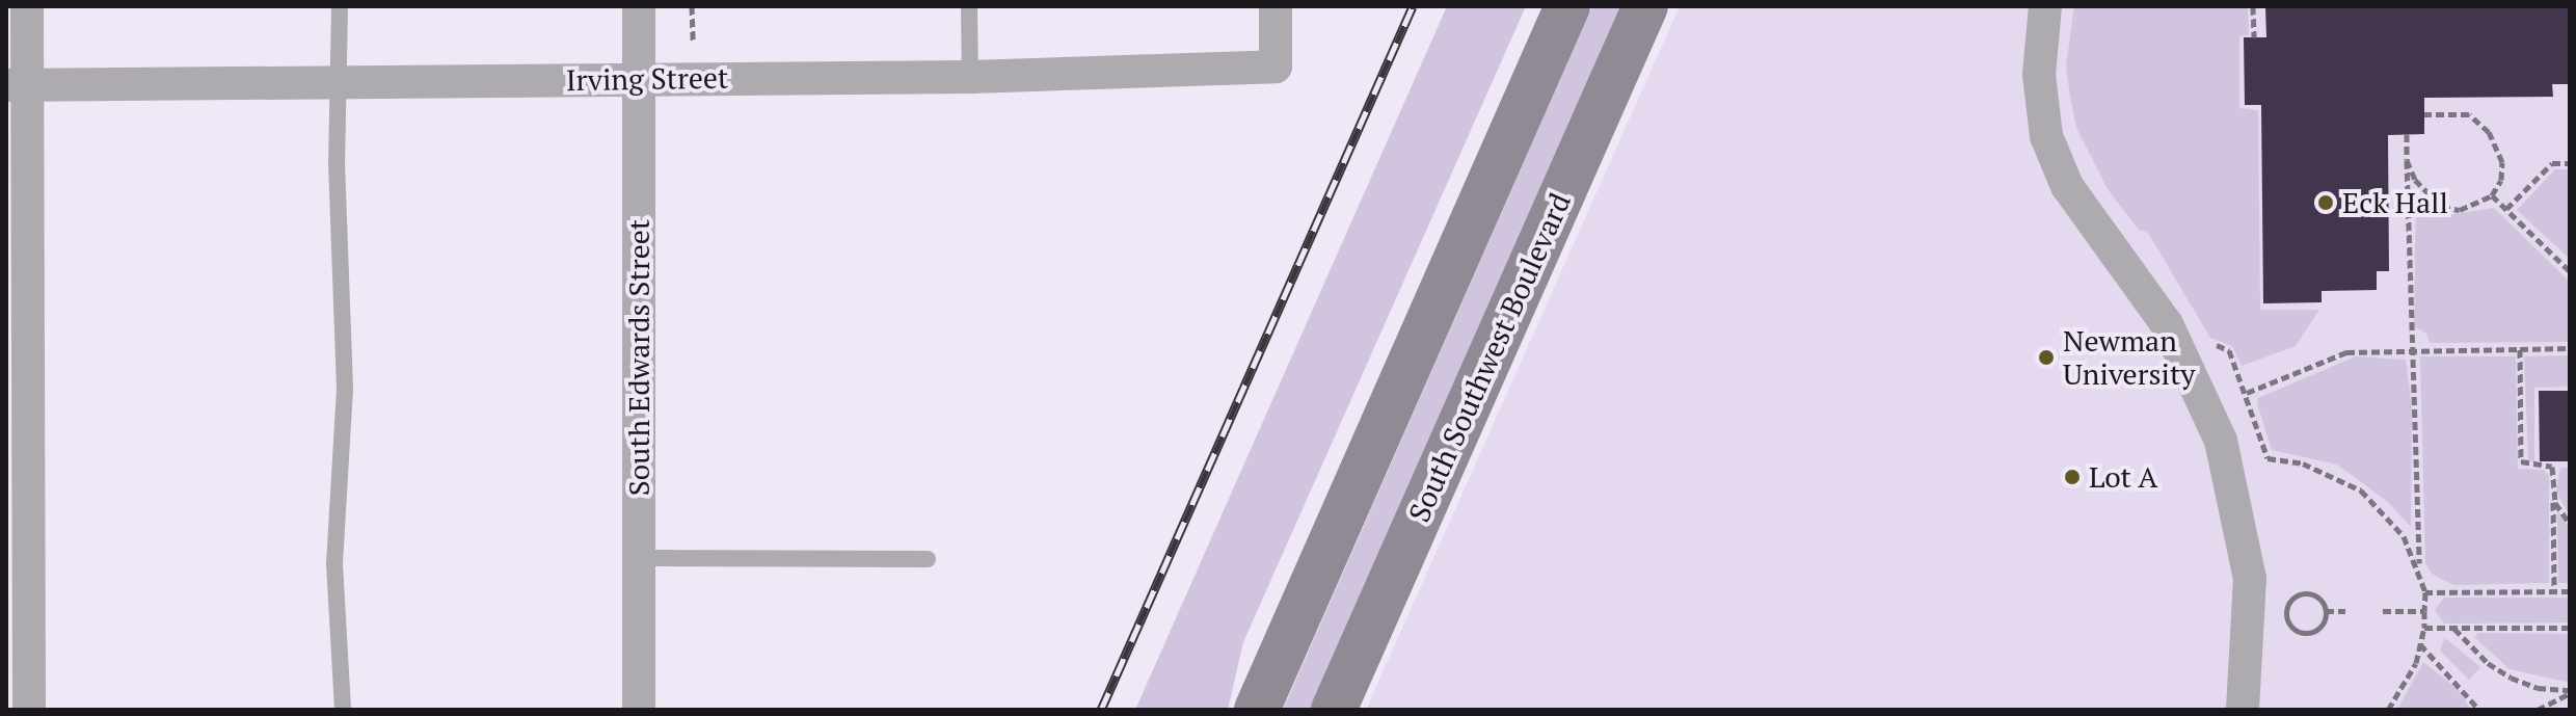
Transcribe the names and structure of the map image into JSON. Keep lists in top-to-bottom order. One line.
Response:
{"streets":{"main road":["South Southwest Boulevard"],"street":["Irving Street","South Edwards Street"]},"crossings":[["Irving Street","South Edwards Street"]],"places":["Eck Hall","Newman University","Lot A"]}
